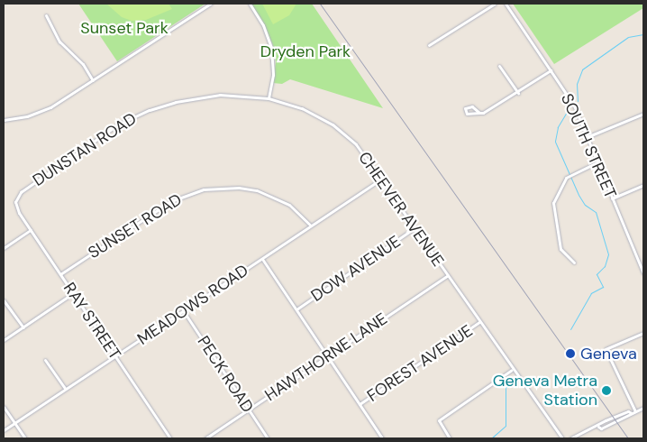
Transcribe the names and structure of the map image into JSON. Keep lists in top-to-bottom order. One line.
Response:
{"streets":{"street":["SOUTH STREET","DUNSTAN ROAD","CHEEVER AVENUE","SUNSET ROAD","DOW AVENUE","MEADOWS ROAD","RAY STREET","HAWTHORNE LANE","FOREST AVENUE","PECK ROAD"]},"crossings":[["DUNSTAN ROAD","CHEEVER AVENUE"],["DUNSTAN ROAD","RAY STREET"],["CHEEVER AVENUE","DOW AVENUE"],["CHEEVER AVENUE","MEADOWS ROAD"],["CHEEVER AVENUE","HAWTHORNE LANE"],["CHEEVER AVENUE","FOREST AVENUE"],["SUNSET ROAD","MEADOWS ROAD"],["SUNSET ROAD","RAY STREET"],["MEADOWS ROAD","RAY STREET"],["MEADOWS ROAD","PECK ROAD"],["HAWTHORNE LANE","PECK ROAD"]],"parks":["Sunset Park","Dryden Park"],"places":["Geneva","Geneva Metra Station"]}
